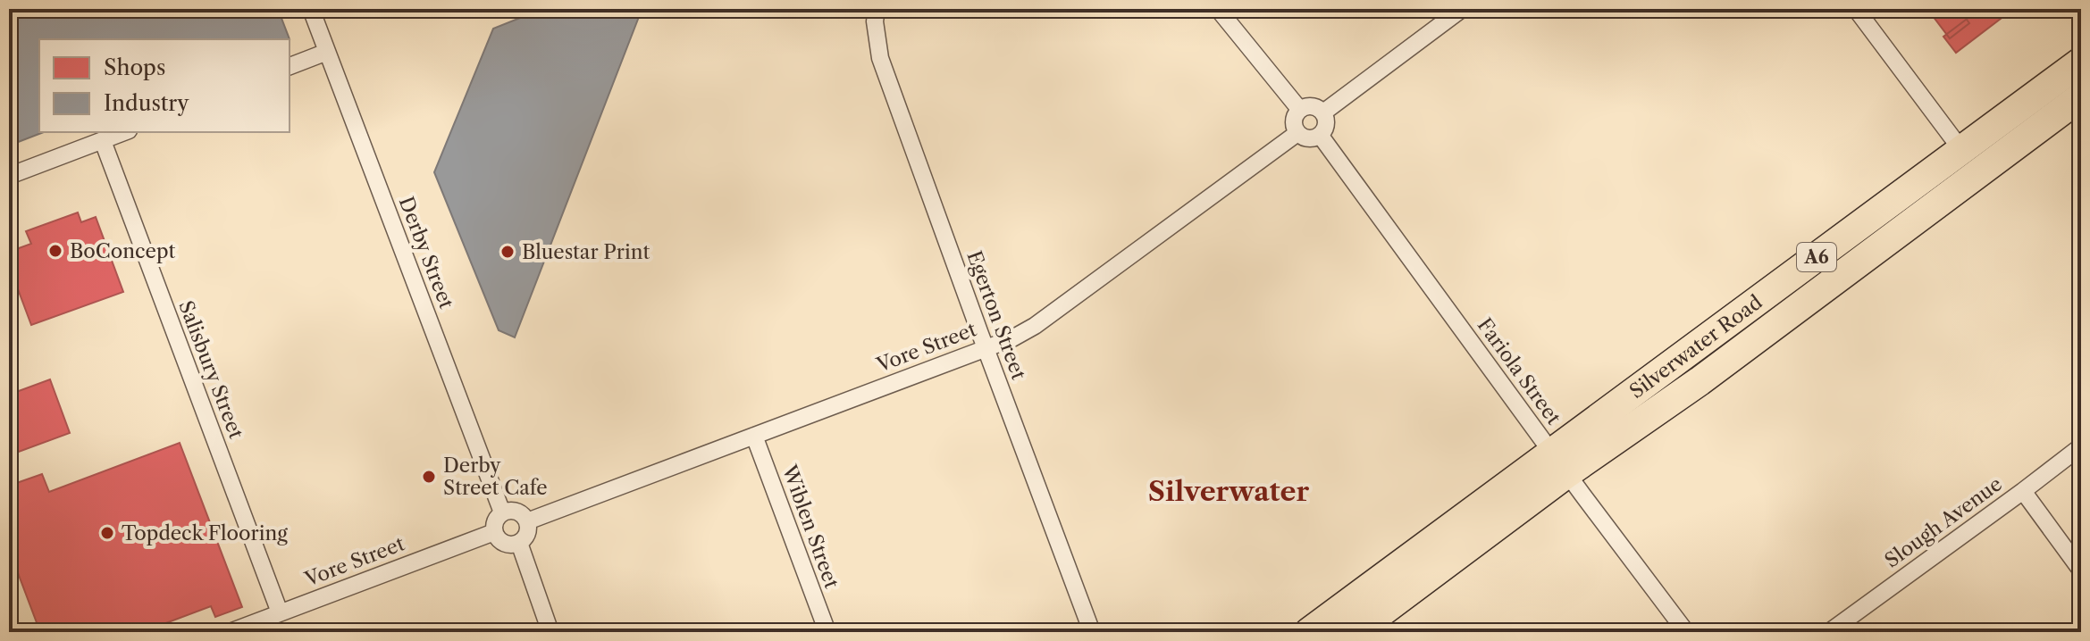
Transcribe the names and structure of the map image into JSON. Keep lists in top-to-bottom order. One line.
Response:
{"streets":{"highway":["A6","Silverwater Road"],"street":["Derby Street","Egerton Street","Vore Street","Salisbury Street","Fariola Street","Slough Avenue","Wiblen Street"]},"crossings":[["Derby Street","Vore Street"],["Egerton Street","Vore Street"],["Silverwater Road","Fariola Street"],["Vore Street","Salisbury Street"],["Vore Street","Fariola Street"],["Vore Street","Wiblen Street"]],"districts":["Silverwater"],"places":["BoConcept","Bluestar Print","Derby Street Cafe","Topdeck Flooring"],"legend":["Shops","Industry"]}
